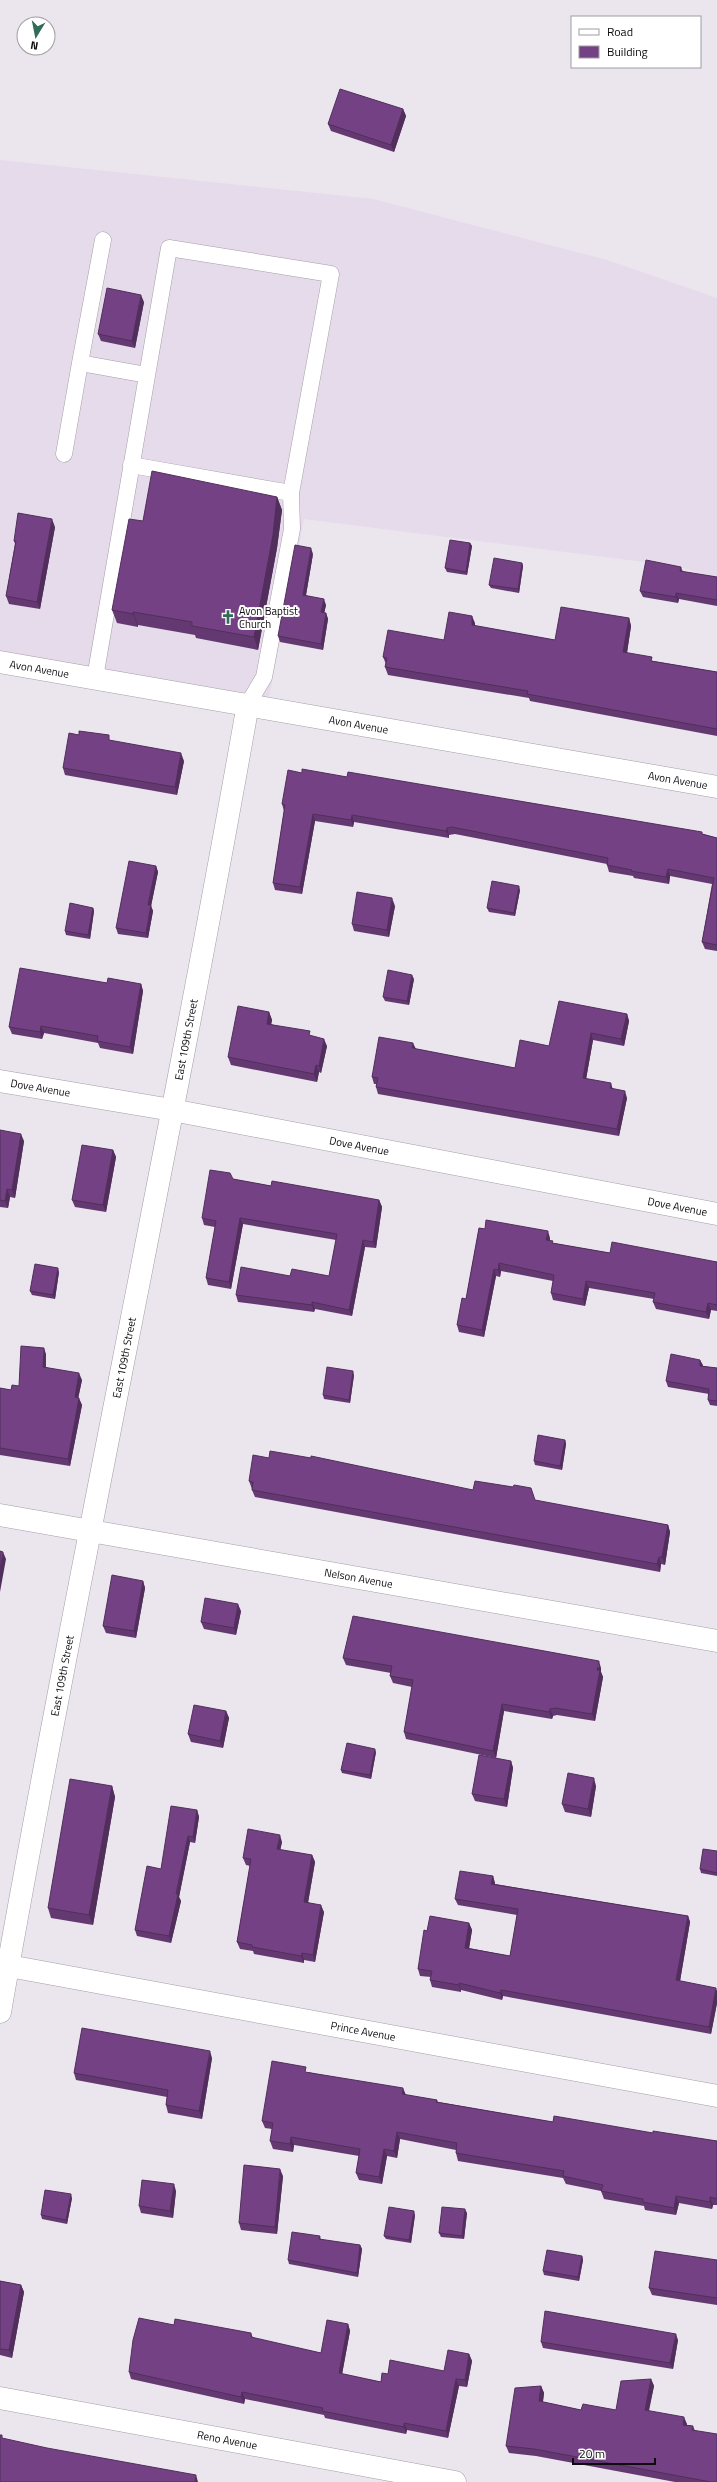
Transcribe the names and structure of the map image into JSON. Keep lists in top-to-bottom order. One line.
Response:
{"streets":{"street":["Avon Avenue","East 109th Street","Dove Avenue","Nelson Avenue","Prince Avenue","Reno Avenue"]},"crossings":[["Avon Avenue","East 109th Street"],["East 109th Street","Dove Avenue"],["East 109th Street","Nelson Avenue"],["East 109th Street","Prince Avenue"]],"places":{"church":["Avon Baptist Church"]},"legend":["Road","Building"],"scale_bar":"20 m","north":"bottom"}
